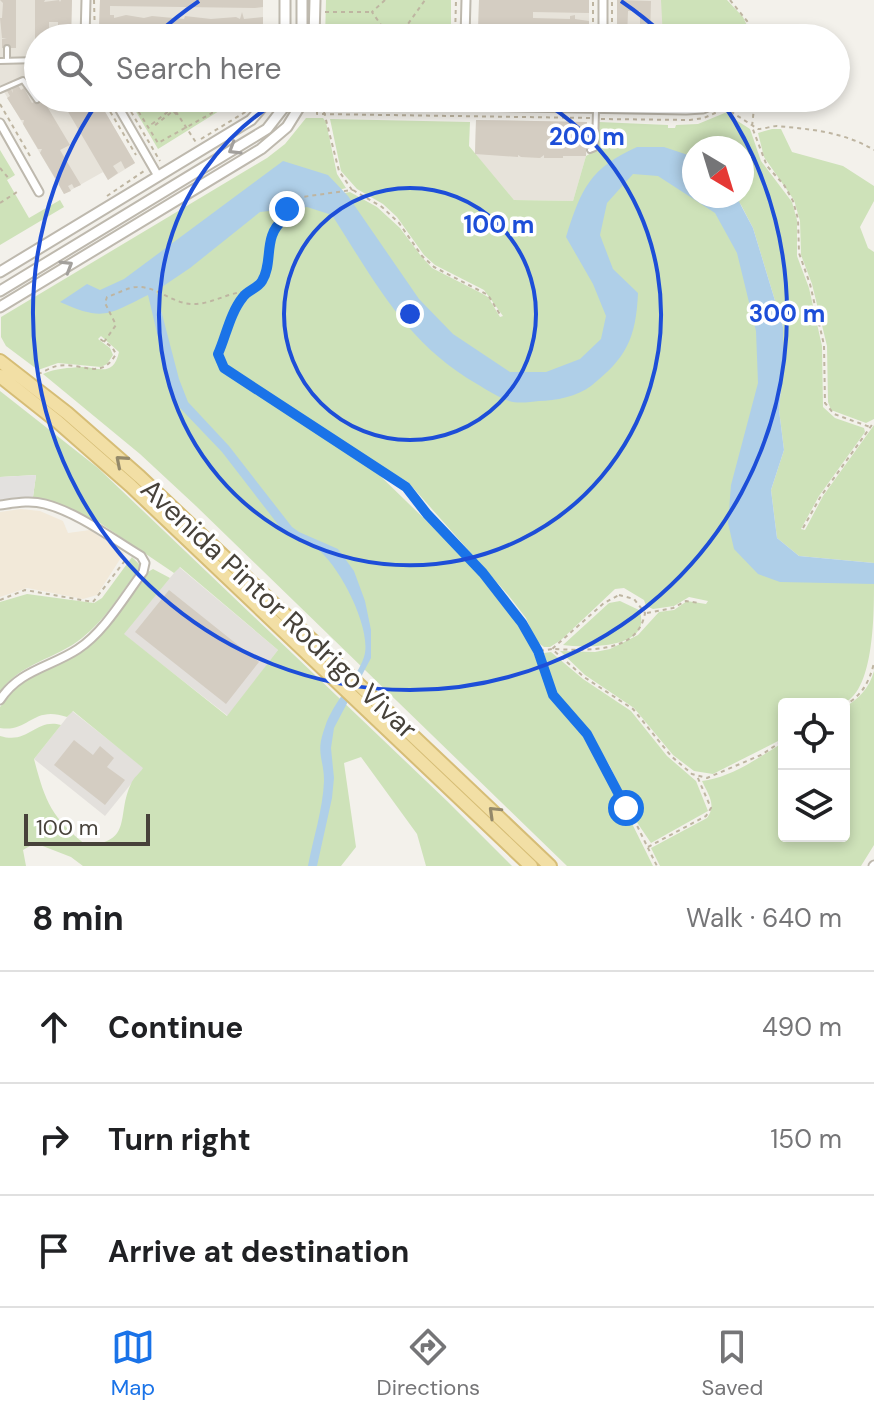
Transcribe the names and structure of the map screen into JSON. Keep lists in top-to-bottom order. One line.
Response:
{"streets":{"main road":["Avenida Pintor Rodrigo Vivar"]},"scale_bar":"100 m","north":"bottom right","page":{"search":"Search here","scale":"100 m","heading":["8 min","Walk · 640 m"],"list":[["Continue","490 m"],["Turn right","150 m"],"Arrive at destination"],"nav":["Map","Directions","Saved"]},"rings":["200 m","100 m","300 m"]}
